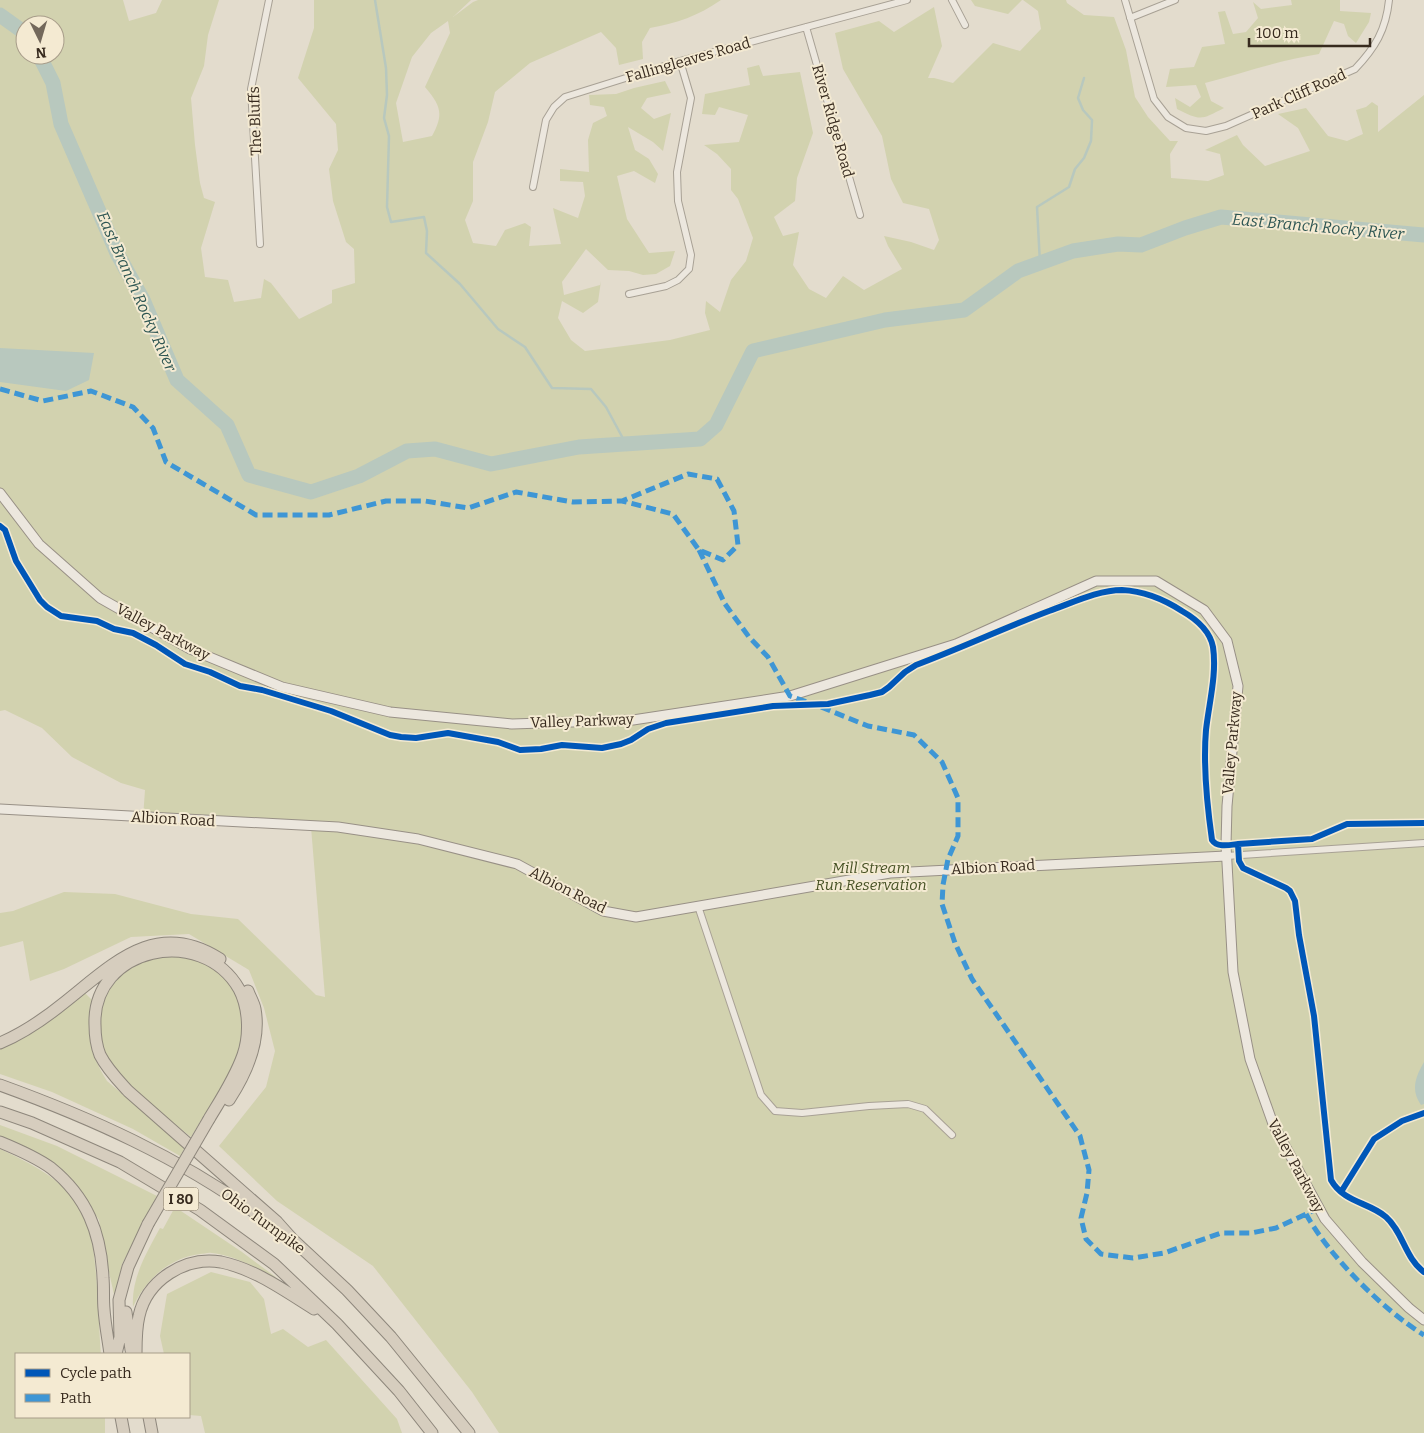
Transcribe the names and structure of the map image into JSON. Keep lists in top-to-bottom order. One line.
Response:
{"streets":{"highway":["I 80","Ohio Turnpike"],"street":["Fallingleaves Road","Park Cliff Road","The Bluffs","River Ridge Road","Valley Parkway","Albion Road"]},"crossings":[["Fallingleaves Road","River Ridge Road"],["Valley Parkway","Albion Road"]],"water":["East Branch Rocky River"],"parks":["Mill Stream Run Reservation"],"legend":["Cycle path","Path"],"scale_bar":"100 m","north":"bottom"}
